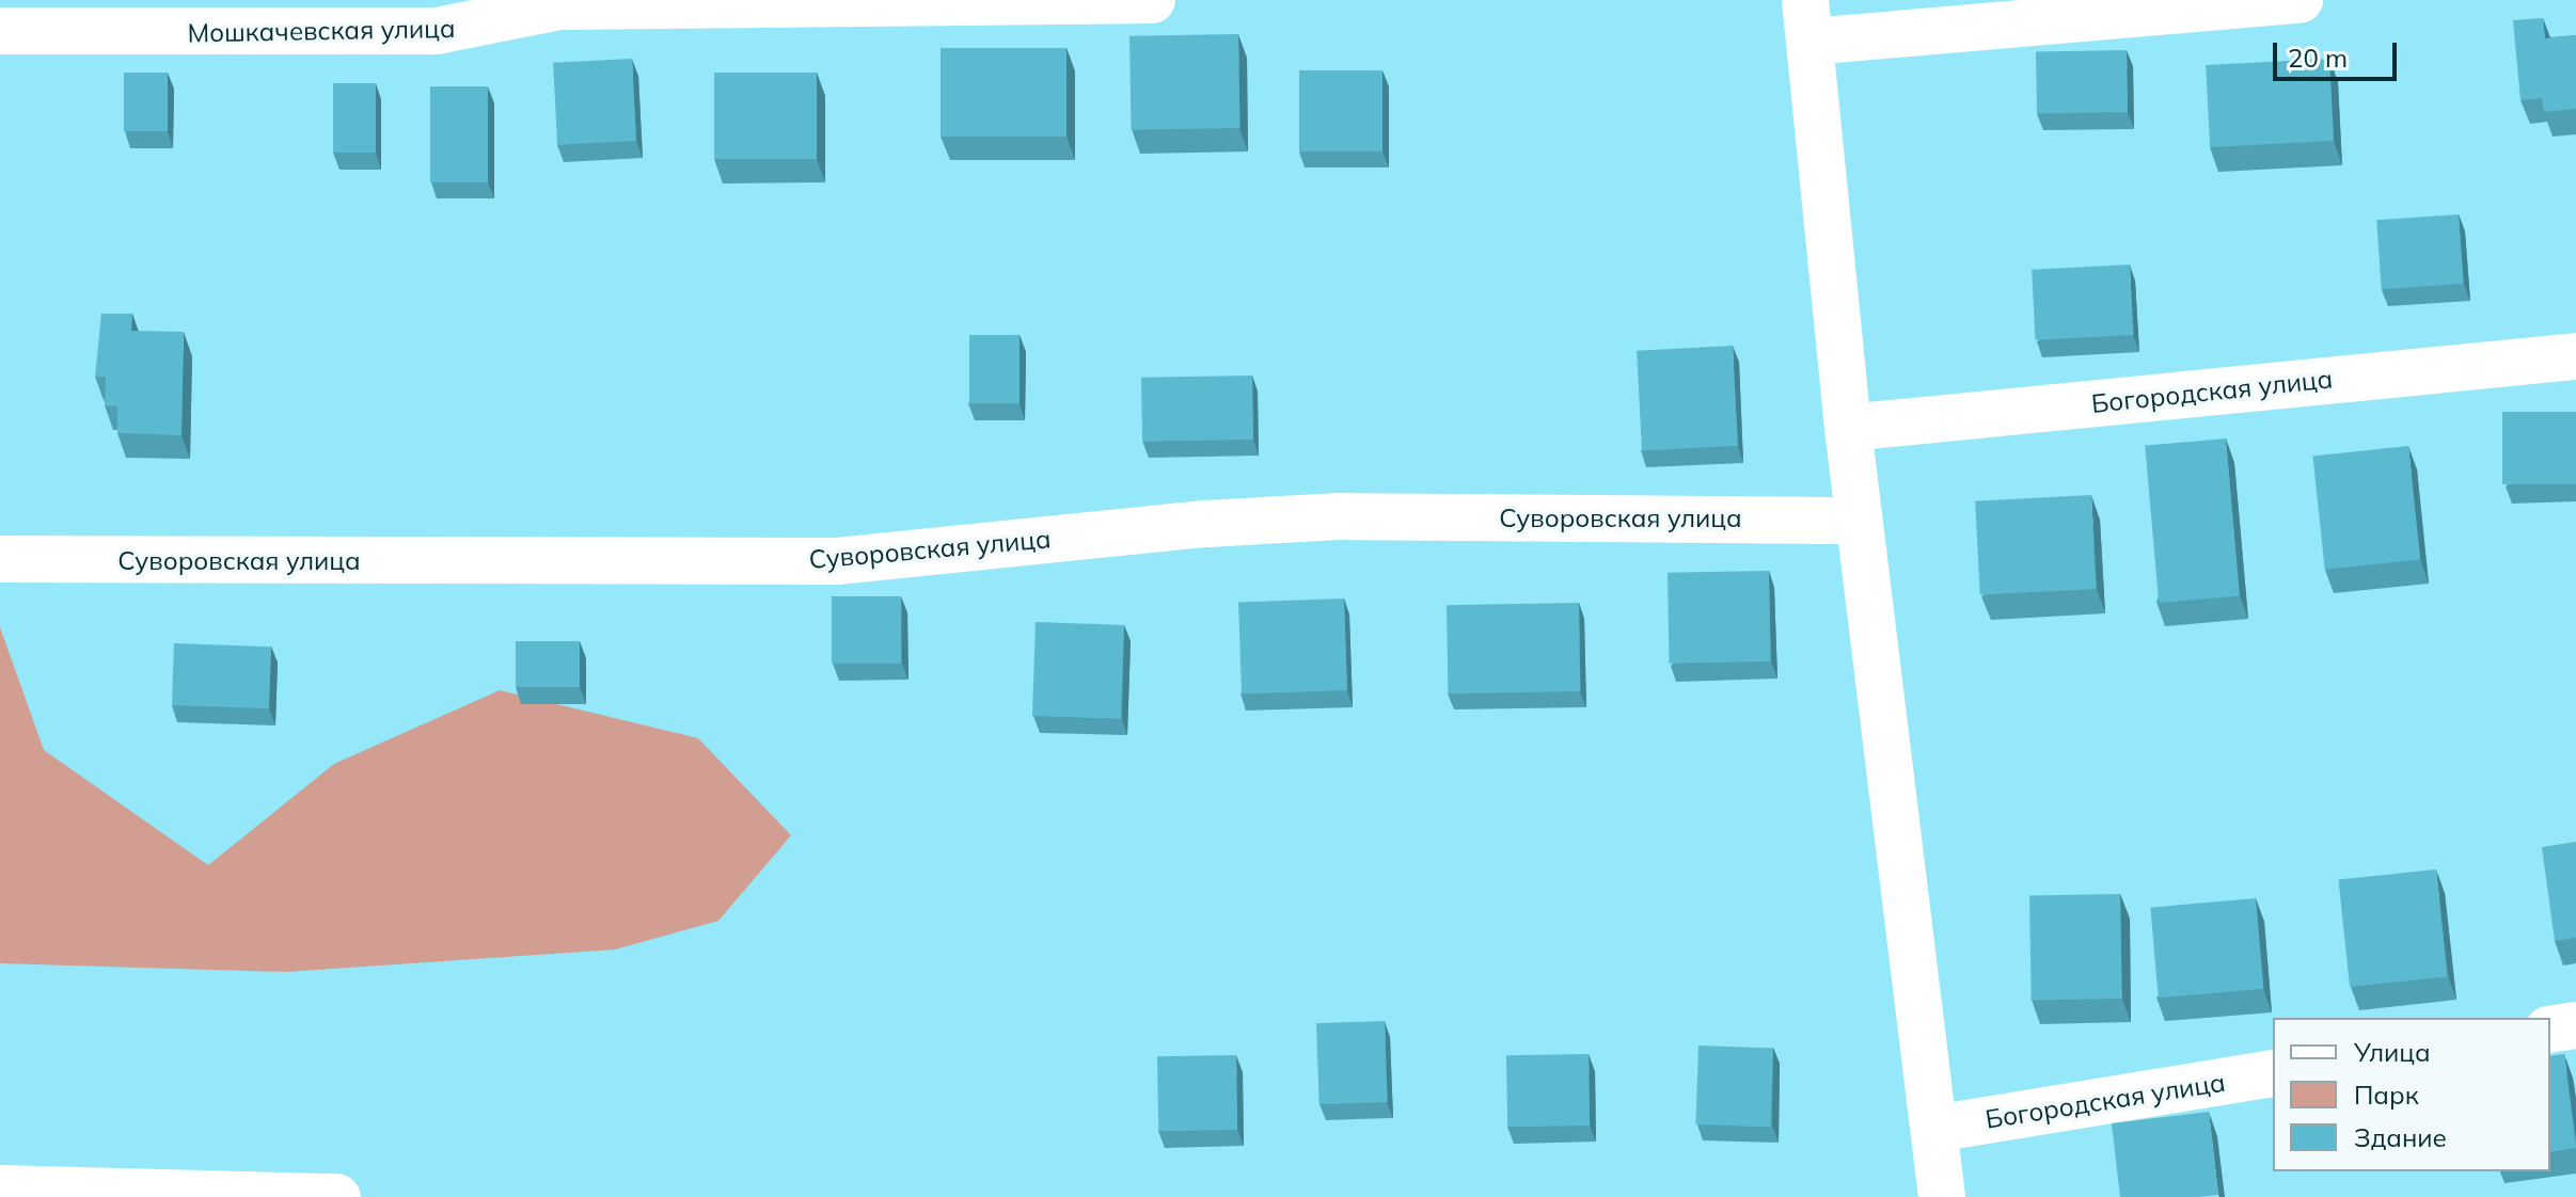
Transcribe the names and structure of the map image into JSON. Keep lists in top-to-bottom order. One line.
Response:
{"streets":{"street":["Мошкачевская улица","Богородская улица","Суворовская улица"]},"legend":["Улица","Парк","Здание"],"scale_bar":"20 m"}
